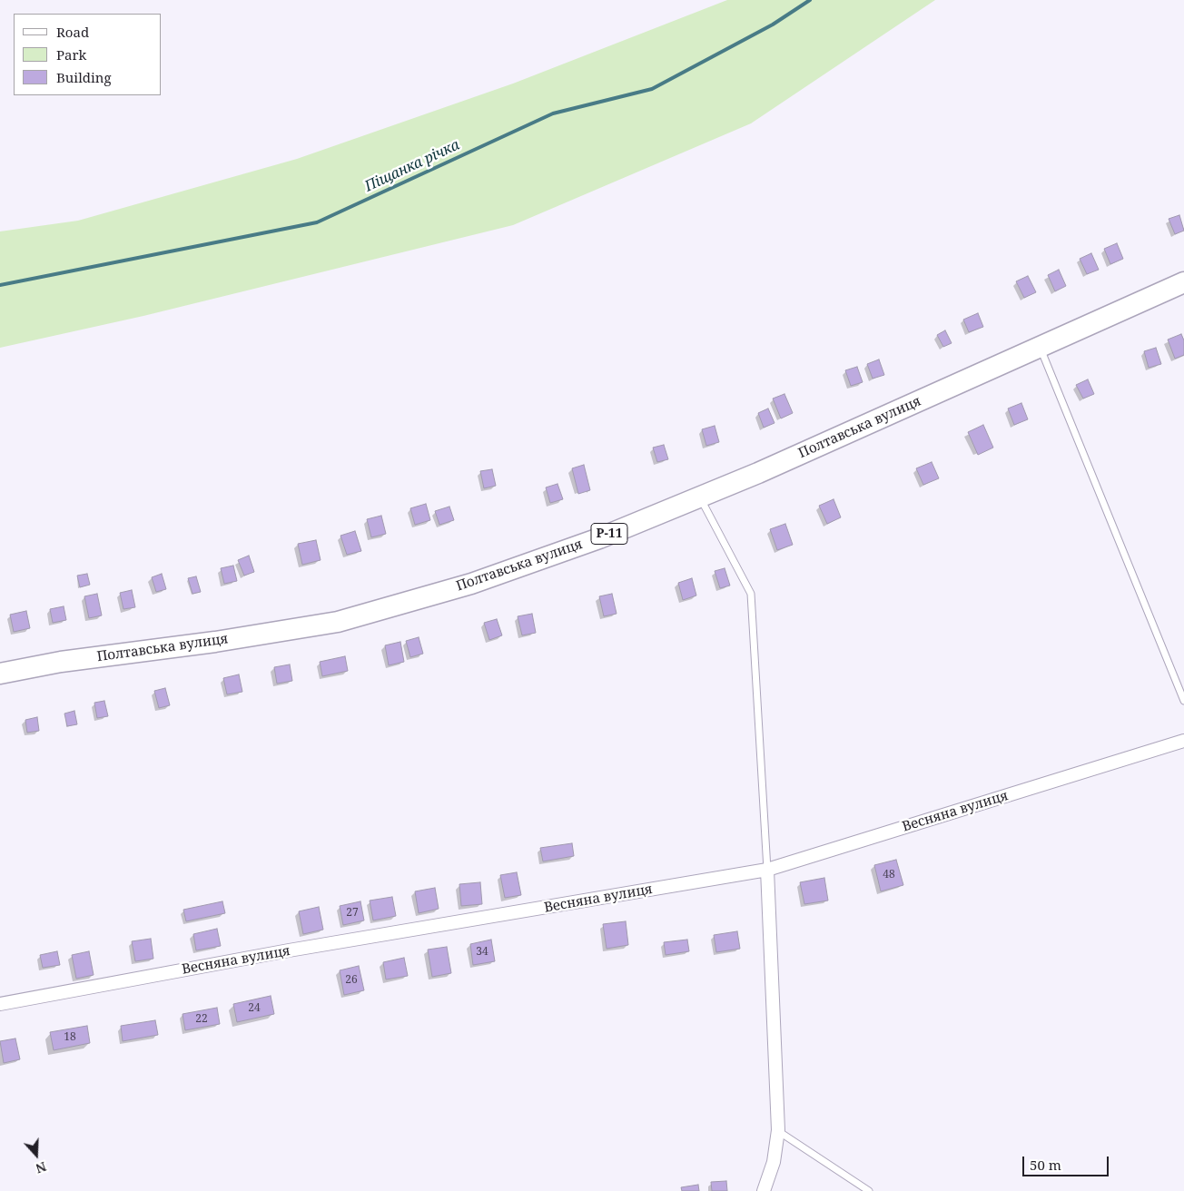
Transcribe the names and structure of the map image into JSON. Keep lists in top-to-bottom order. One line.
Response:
{"streets":{"main road":["Полтавська вулиця","Р-11"],"street":["Весняна вулиця"]},"water":["Піщанка річка"],"house_numbers":["48","27","34","26","24","22","18"],"legend":["Road","Park","Building"],"scale_bar":"50 m","north":"bottom"}
